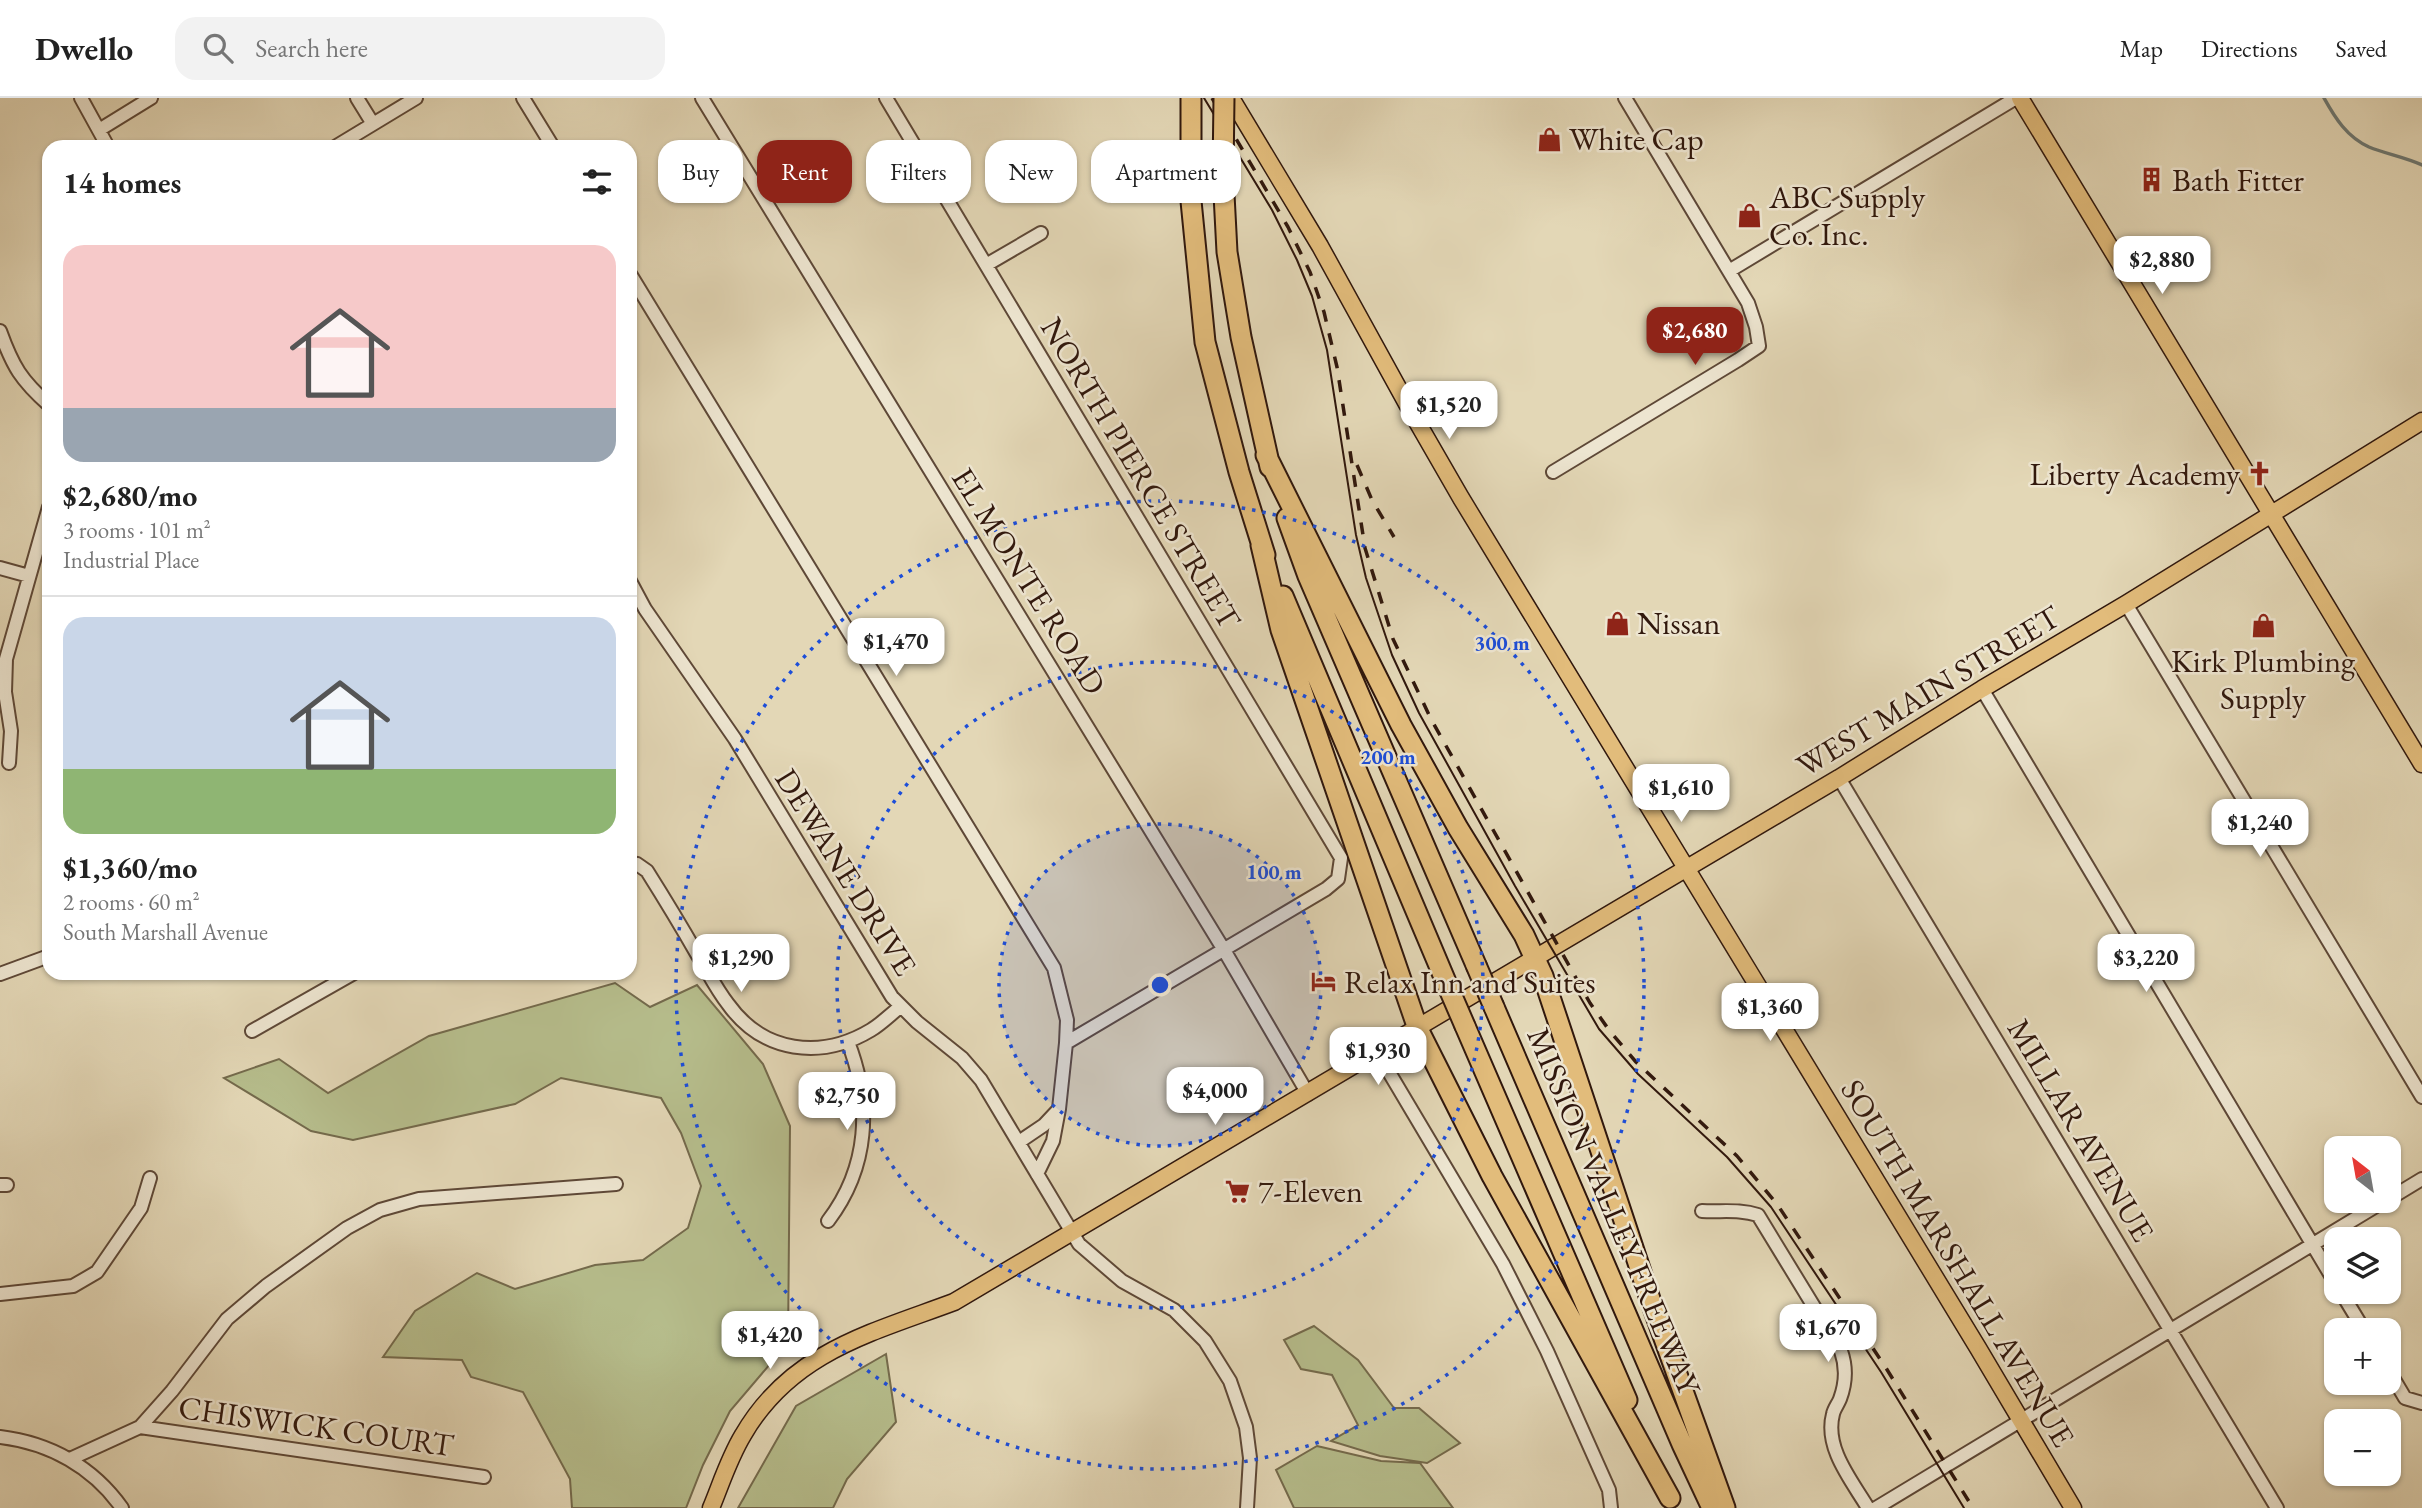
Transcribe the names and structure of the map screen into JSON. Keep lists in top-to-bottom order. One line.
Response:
{"streets":{"highway":["MISSION VALLEY FREEWAY"],"main road":["WEST MAIN STREET","SOUTH MARSHALL AVENUE"],"street":["NORTH PIERCE STREET","EL MONTE ROAD","DEWANE DRIVE","MILLAR AVENUE","CHISWICK COURT"]},"crossings":[["NORTH PIERCE STREET","EL MONTE ROAD"],["EL MONTE ROAD","WEST MAIN STREET"],["WEST MAIN STREET","DEWANE DRIVE"],["WEST MAIN STREET","MILLAR AVENUE"],["WEST MAIN STREET","SOUTH MARSHALL AVENUE"]],"places":{"shop":["White Cap","ABC Supply Co. Inc.","Nissan","Kirk Plumbing Supply"],"building":["Bath Fitter"],"church":["Liberty Academy"],"hotel":["Relax Inn and Suites"],"supermarket":["7-Eleven"]},"north":"top left","page":{"header":"Dwello","search":"Search here","nav":["Map","Directions","Saved"],"chip":["Buy","Rent","Filters","New","Apartment"],"heading":"14 homes","list":[{"name":"$2,680/mo","note":"3 rooms · 101 m² · Industrial Place"},{"name":"$1,360/mo","note":"2 rooms · 60 m² · South Marshall Avenue"}],"price":["$2,880","$2,680","$1,520","$1,470","$1,610","$1,240","$1,290","$3,220","$1,360","$1,930","$4,000","$2,750","$1,670","$1,420"],"map_buttons":["+","−"]},"rings":["300 m","200 m","100 m"]}
